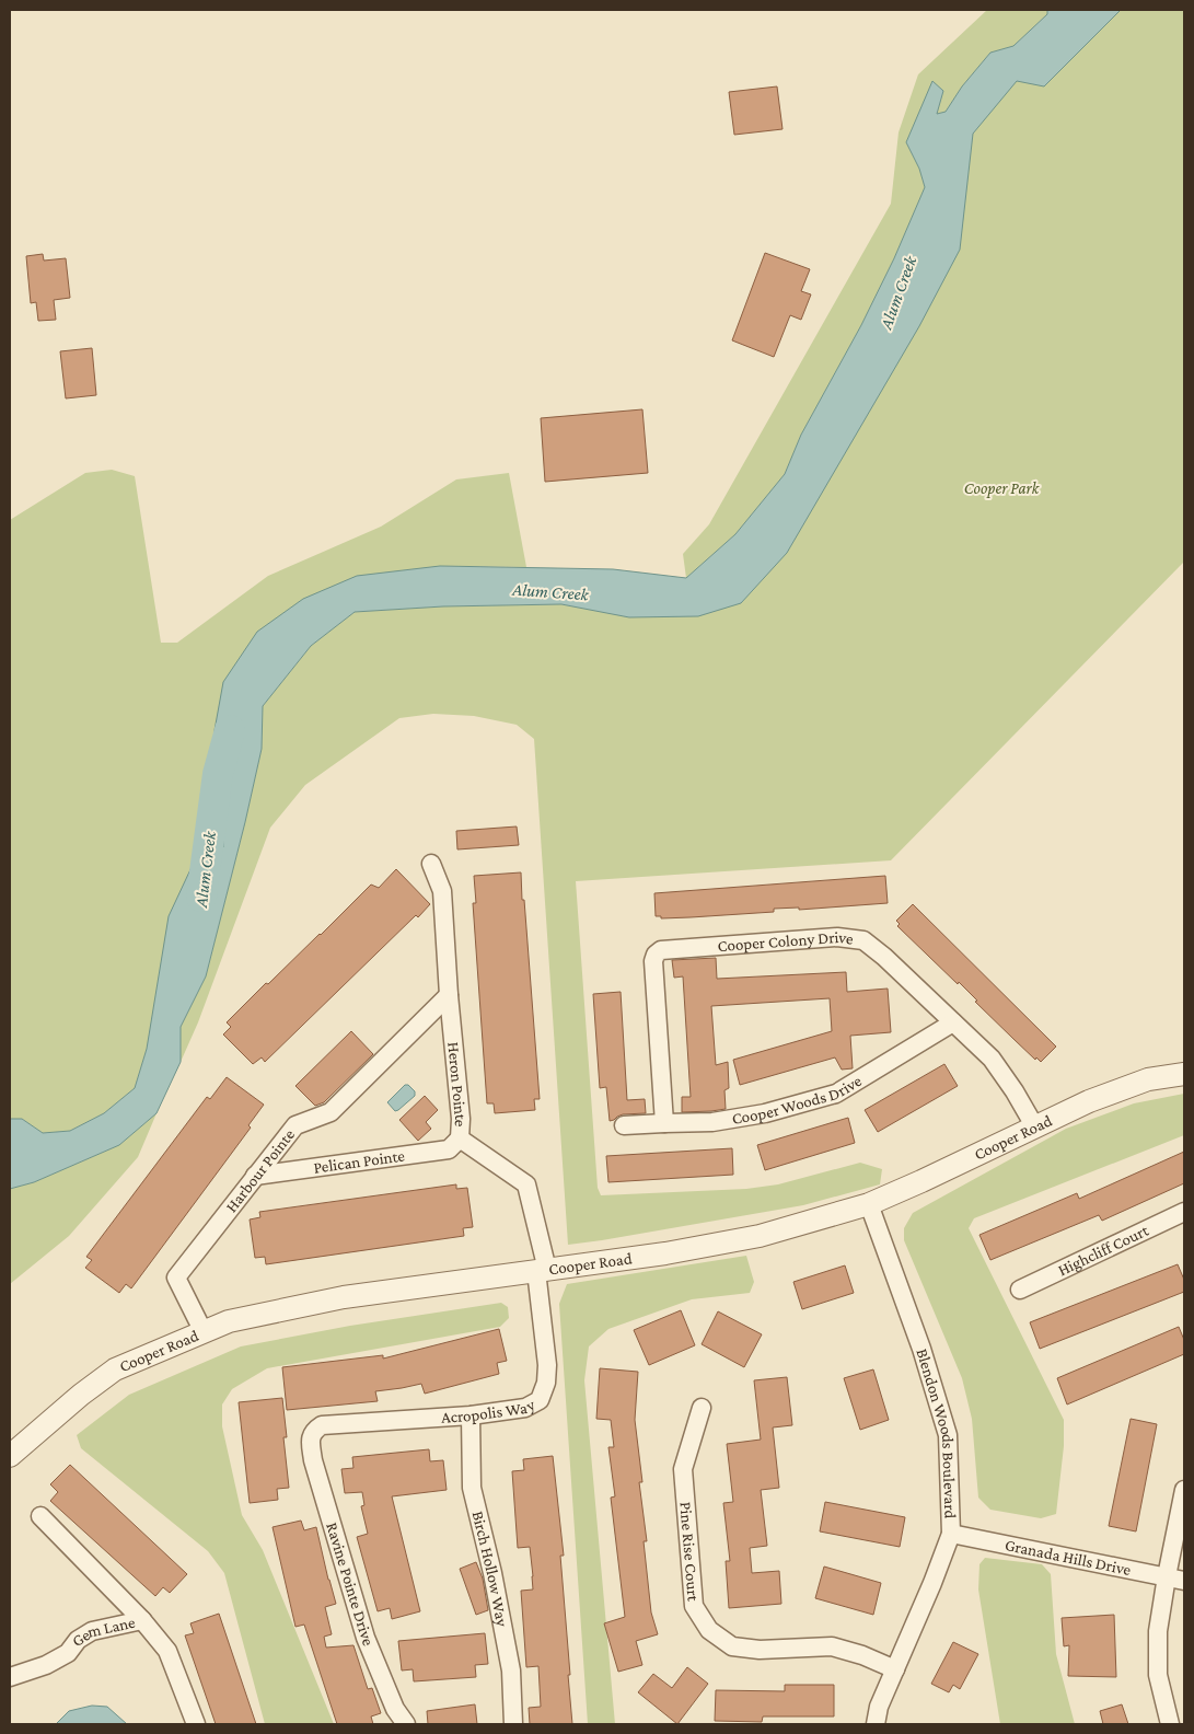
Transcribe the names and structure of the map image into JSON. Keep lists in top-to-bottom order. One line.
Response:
{"streets":{"street":["Cooper Colony Drive","Heron Pointe","Cooper Woods Drive","Cooper Road","Pelican Pointe","Harbour Pointe","Highcliff Court","Acropolis Way","Blendon Woods Boulevard","Pine Rise Court","Granada Hills Drive","Birch Hollow Way","Ravine Pointe Drive","Gem Lane"]},"crossings":[["Cooper Colony Drive","Cooper Woods Drive"],["Cooper Colony Drive","Cooper Road"],["Heron Pointe","Cooper Road"],["Heron Pointe","Pelican Pointe"],["Heron Pointe","Harbour Pointe"],["Heron Pointe","Acropolis Way"],["Cooper Road","Harbour Pointe"],["Cooper Road","Acropolis Way"],["Cooper Road","Blendon Woods Boulevard"],["Pelican Pointe","Harbour Pointe"],["Acropolis Way","Birch Hollow Way"],["Acropolis Way","Ravine Pointe Drive"],["Blendon Woods Boulevard","Pine Rise Court"],["Blendon Woods Boulevard","Granada Hills Drive"]],"water":["Alum Creek"],"parks":["Cooper Park"]}
